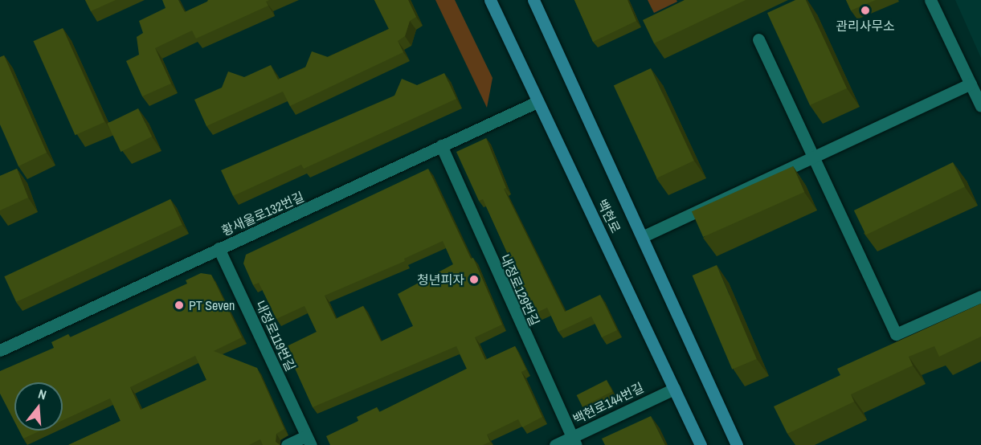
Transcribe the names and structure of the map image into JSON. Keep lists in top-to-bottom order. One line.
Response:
{"streets":{"main road":["백현로"],"street":["황새울로132번길","내정로129번길","내정로119번길","백현로144번길"]},"crossings":[["황새울로132번길","백현로"],["황새울로132번길","내정로129번길"],["황새울로132번길","내정로119번길"],["백현로","백현로144번길"],["내정로129번길","백현로144번길"]],"places":["관리사무소","청년피자","PT Seven"],"north":"top"}
